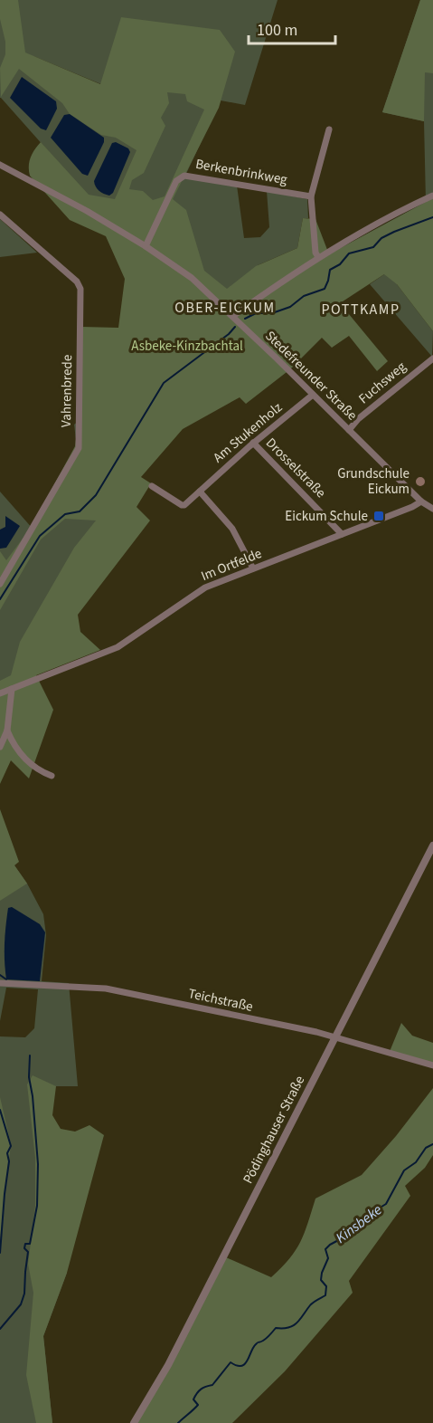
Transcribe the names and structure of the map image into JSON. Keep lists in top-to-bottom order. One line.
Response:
{"streets":{"street":["Berkenbrinkweg","Stedefreunder Straße","Fuchsweg","Vahrenbrede","Am Stukenholz","Drosselstraße","Im Ortfelde","Teichstraße","Pödinghauser Straße"]},"crossings":[["Berkenbrinkweg","Stedefreunder Straße"],["Stedefreunder Straße","Fuchsweg"],["Stedefreunder Straße","Am Stukenholz"],["Stedefreunder Straße","Im Ortfelde"],["Am Stukenholz","Drosselstraße"],["Drosselstraße","Im Ortfelde"],["Teichstraße","Pödinghauser Straße"]],"districts":["OBER-EICKUM","POTTKAMP"],"water":["Kinsbeke"],"parks":["Asbeke-Kinzbachtal"],"places":{"other":["Grundschule Eickum"],"transit":["Eickum Schule"]},"scale_bar":"100 m"}
